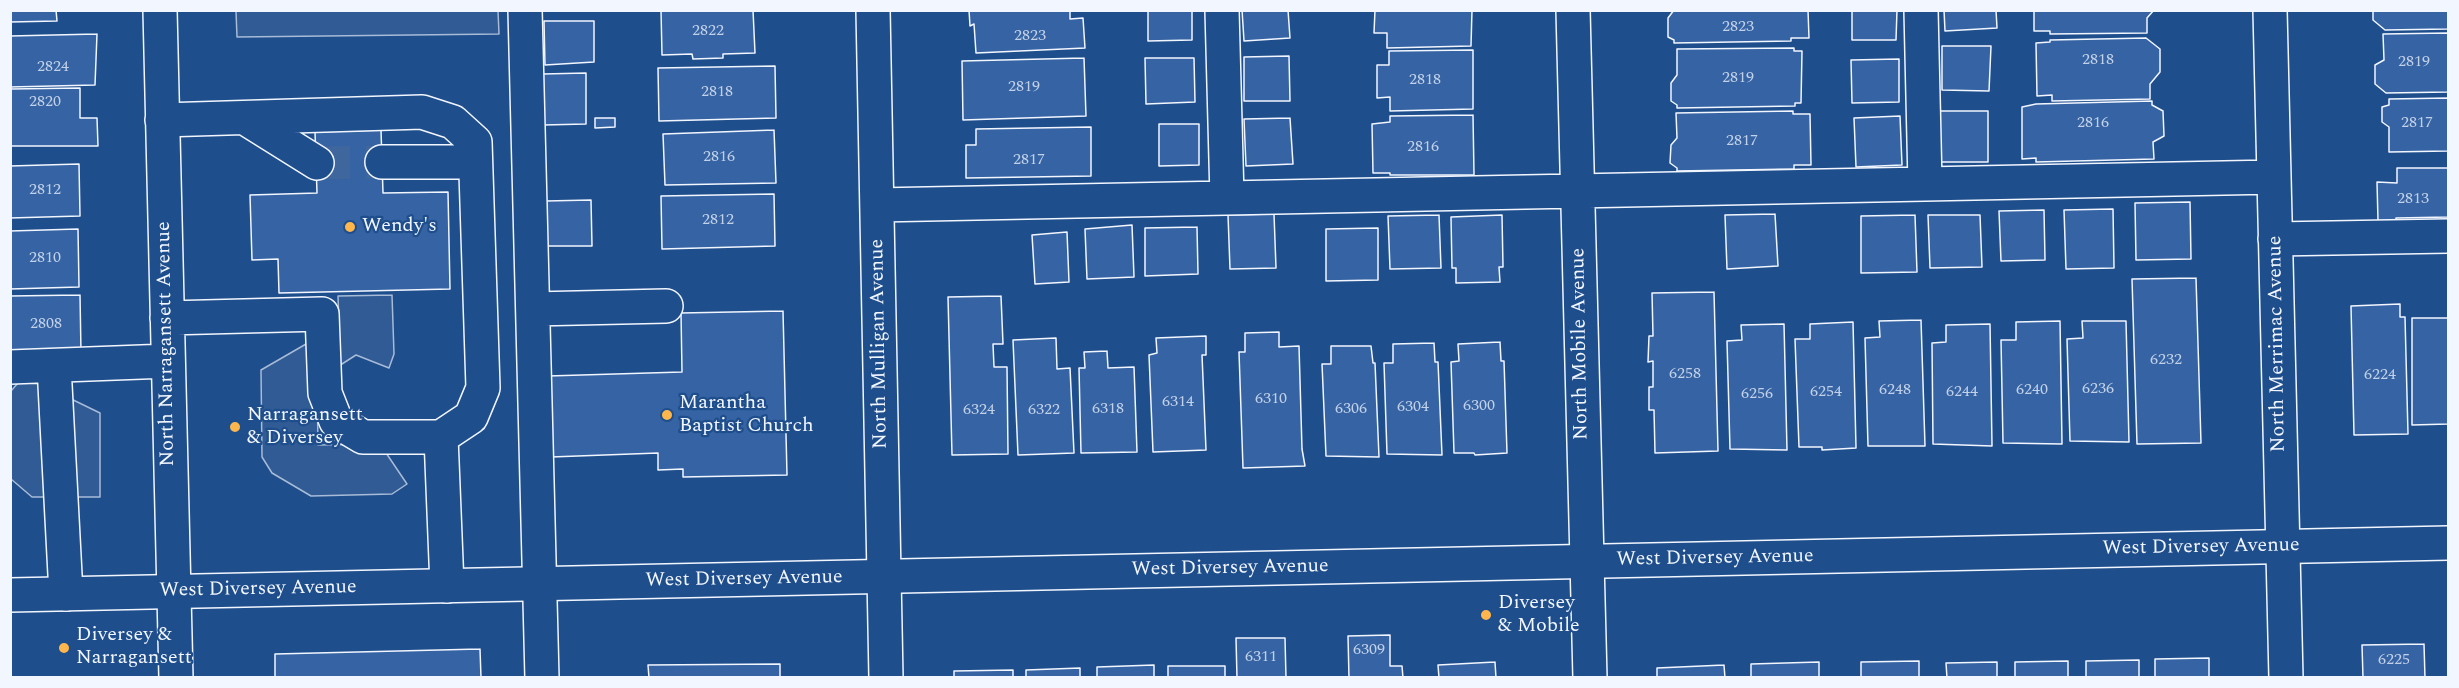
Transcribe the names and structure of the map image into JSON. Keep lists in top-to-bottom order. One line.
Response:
{"streets":{"street":["North Narragansett Avenue","North Mulligan Avenue","North Mobile Avenue","North Merrimac Avenue","West Diversey Avenue"]},"crossings":[["North Narragansett Avenue","West Diversey Avenue"],["North Mulligan Avenue","West Diversey Avenue"],["North Mobile Avenue","West Diversey Avenue"],["North Merrimac Avenue","West Diversey Avenue"]],"places":["Wendy's","Marantha Baptist Church","Narragansett & Diversey","Diversey & Mobile","Diversey & Narragansett"],"house_numbers":["2823","2822","2823","2818","2819","2824","2819","2818","2819","2818","2820","2816","2817","2817","2816","2816","2817","2812","2813","2812","2810","2808","6232","6258","6224","6236","6248","6240","6254","6244","6256","6310","6314","6300","6304","6318","6306","6324","6322","6309","6311","6225"]}
